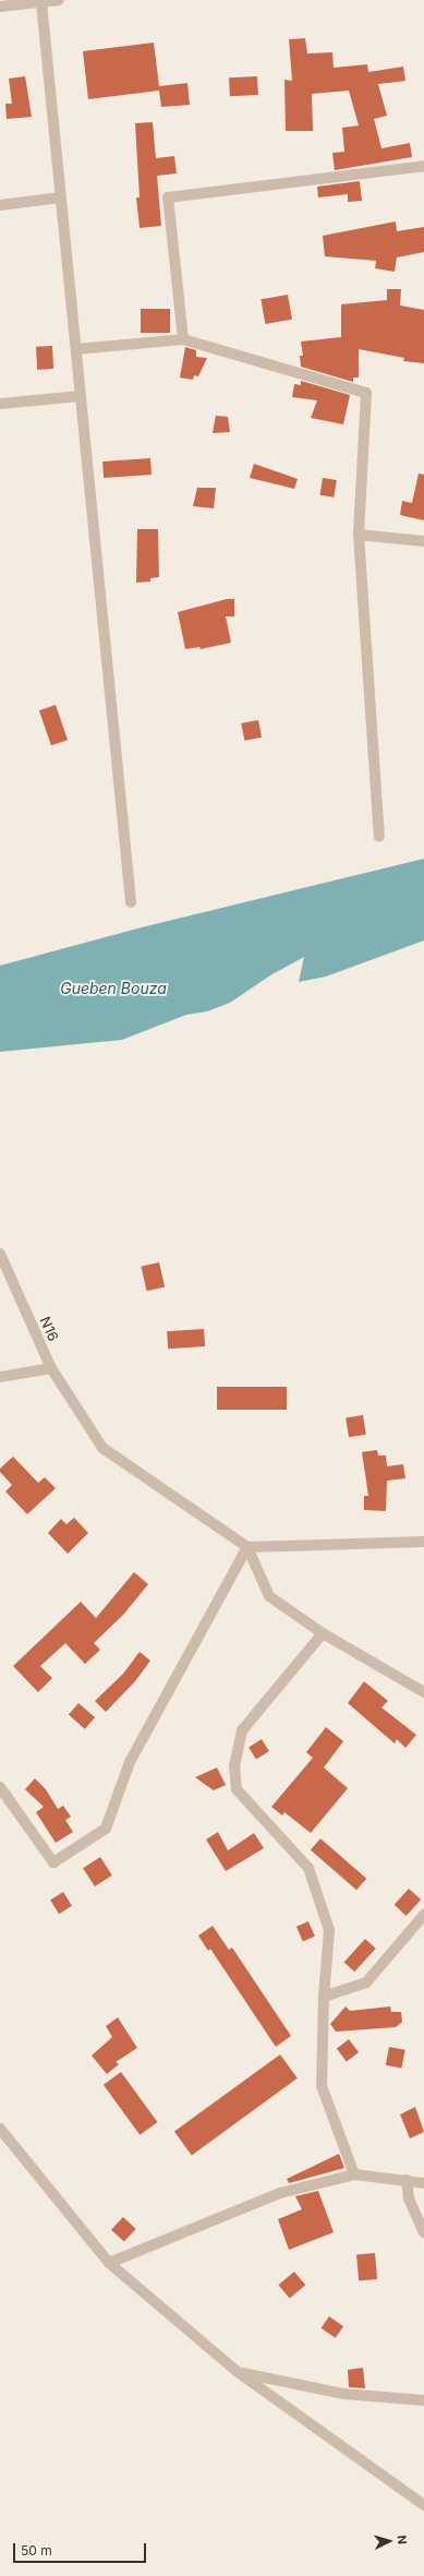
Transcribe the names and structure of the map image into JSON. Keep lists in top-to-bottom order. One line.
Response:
{"streets":{"street":["N16"]},"water":["Gueben Bouza"],"scale_bar":"50 m","north":"right"}
